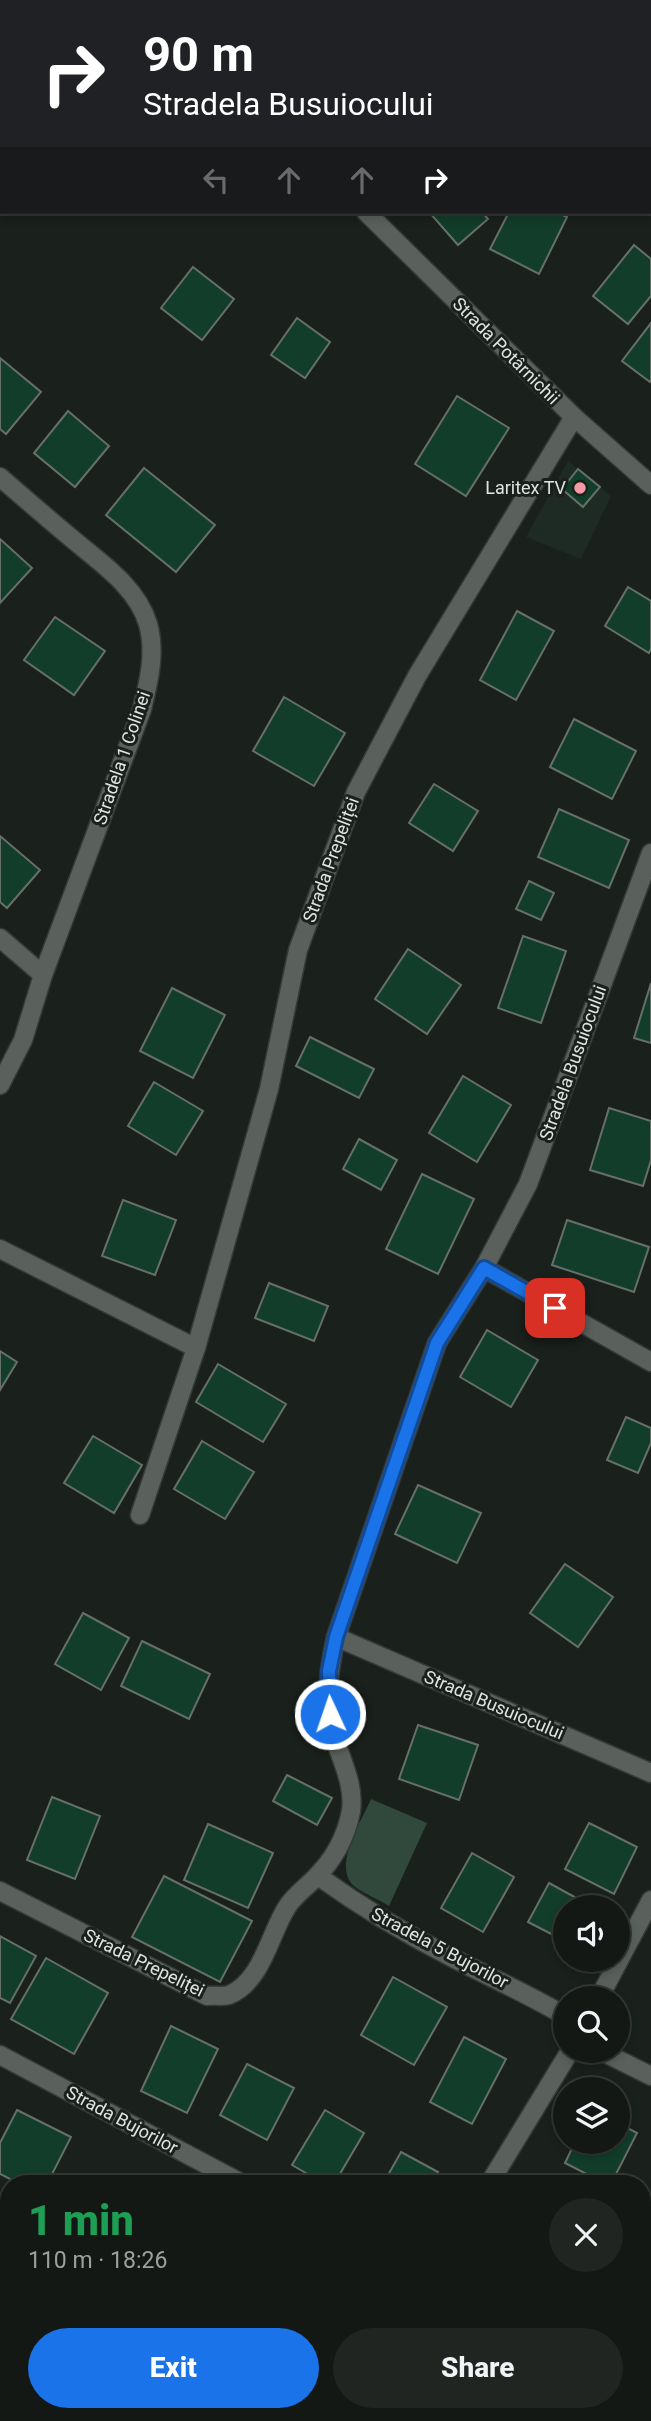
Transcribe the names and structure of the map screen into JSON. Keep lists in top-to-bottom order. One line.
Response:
{"streets":{"street":["Strada Potârnichii","Stradela 1 Colinei","Strada Prepeliței","Stradela Busuiocului","Strada Busuiocului","Stradela 5 Bujorilor","Strada Bujorilor"]},"crossings":[["Strada Potârnichii","Strada Prepeliței"],["Strada Prepeliței","Stradela Busuiocului"],["Strada Prepeliței","Stradela 5 Bujorilor"],["Stradela Busuiocului","Strada Busuiocului"],["Stradela Busuiocului","Stradela 5 Bujorilor"]],"places":["Laritex TV"],"page":{"turn":["90 m","Stradela Busuiocului"],"heading":["1 min","110 m · 18:26"],"buttons":["Exit","Share"]}}
